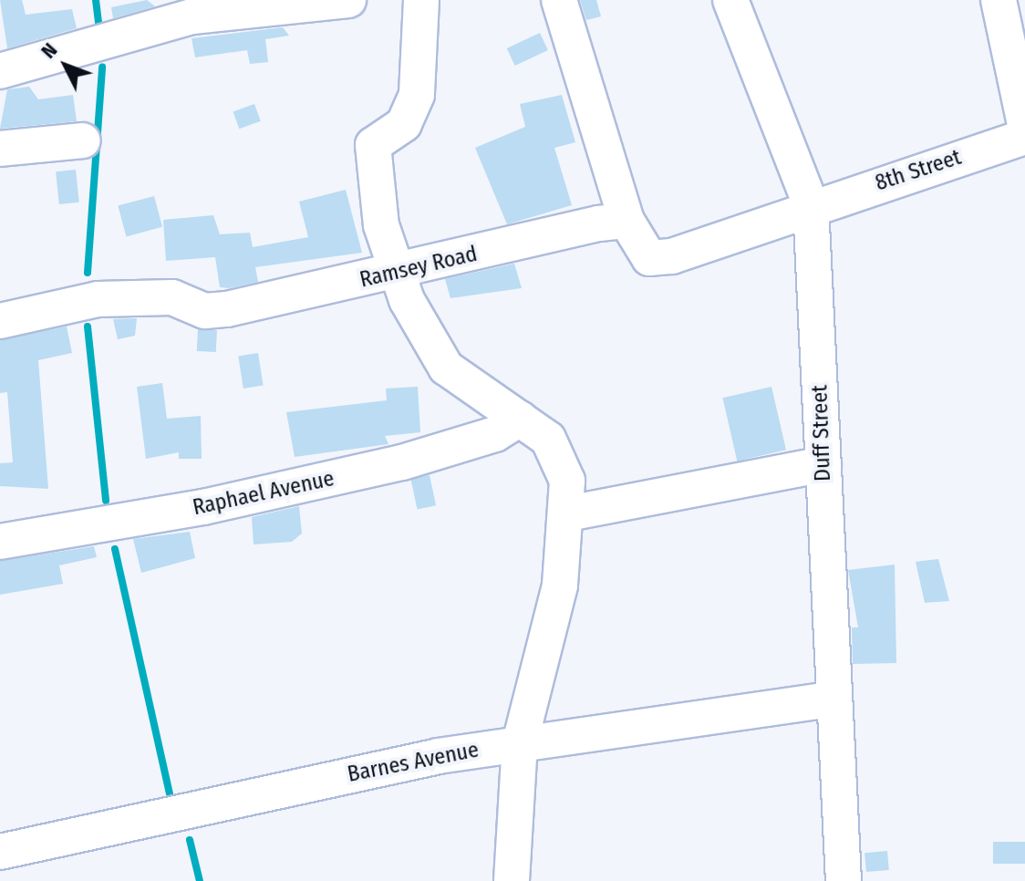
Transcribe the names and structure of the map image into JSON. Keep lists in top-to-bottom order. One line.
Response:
{"streets":{"street":["8th Street","Ramsey Road","Duff Street","Raphael Avenue","Barnes Avenue"]},"crossings":[["8th Street","Duff Street"],["Duff Street","Barnes Avenue"]],"north":"top left"}
